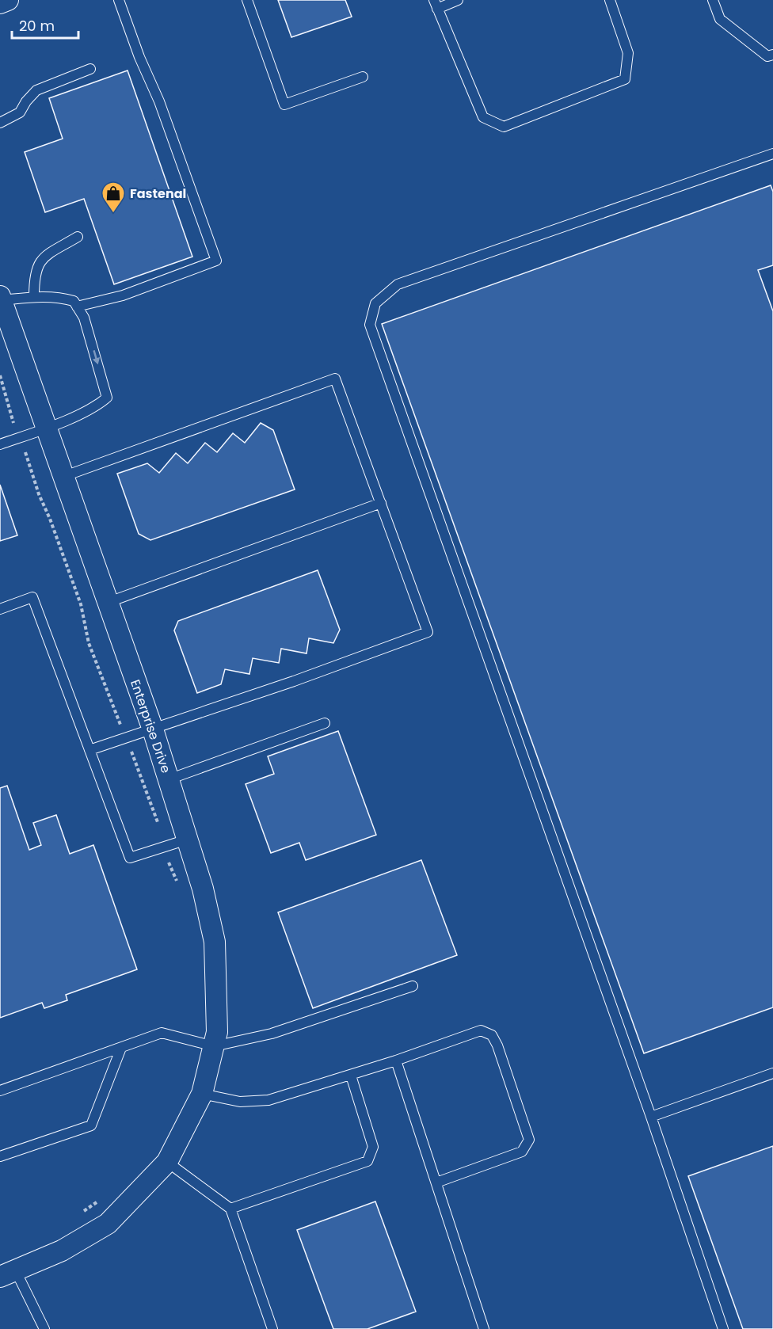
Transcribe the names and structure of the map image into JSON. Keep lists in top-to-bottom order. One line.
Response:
{"streets":{"street":["Enterprise Drive"]},"places":{"shop":["Fastenal"]},"scale_bar":"20 m"}
